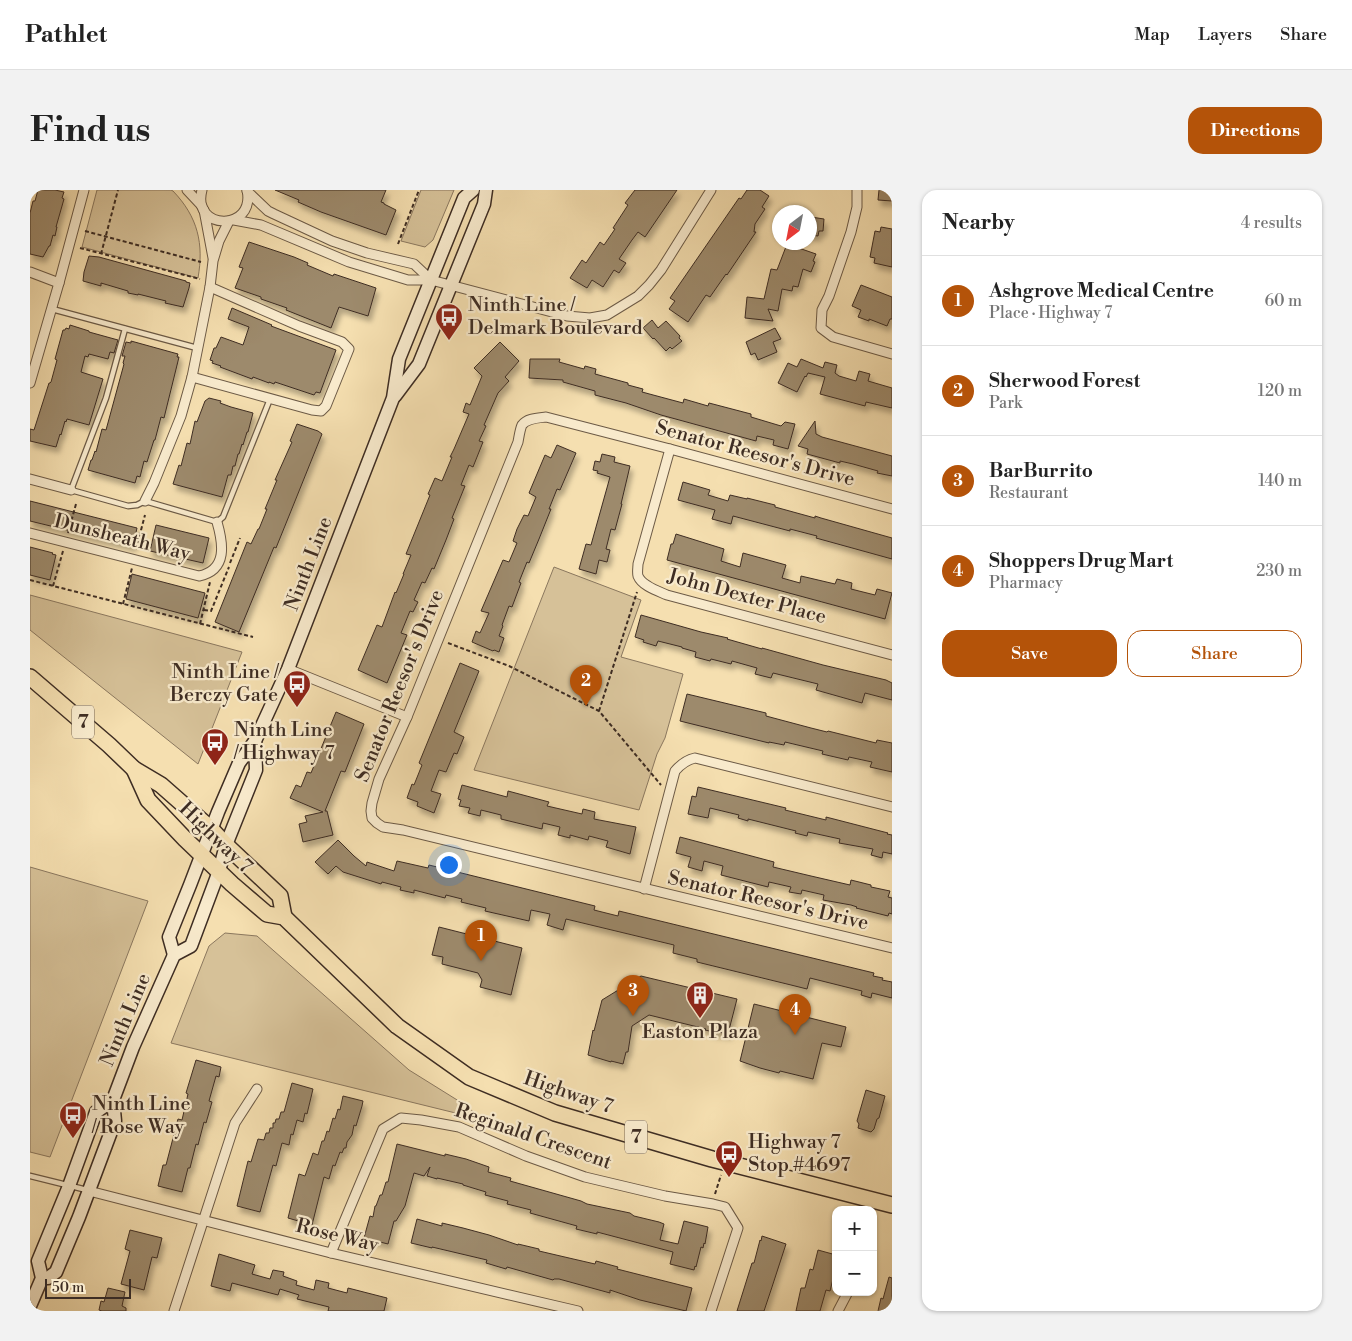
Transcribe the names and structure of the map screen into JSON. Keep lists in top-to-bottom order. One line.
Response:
{"streets":{"main road":["Ninth Line","7","Highway 7"],"street":["Senator Reesor's Drive","Dunsheath Way","John Dexter Place","Reginald Crescent","Rose Way"]},"crossings":[["Senator Reesor's Drive","John Dexter Place"],["Ninth Line","Highway 7"],["Ninth Line","Rose Way"],["Reginald Crescent","Rose Way"]],"places":{"bus stop":["Ninth Line / Delmark Boulevard","Ninth Line / Berczy Gate","Ninth Line / Highway 7","Ninth Line / Rose Way","Highway 7 Stop #4697"],"building":["Easton Plaza"]},"scale_bar":"50 m","north":"bottom left","page":{"header":"Pathlet","nav":["Map","Layers","Share"],"buttons":["Directions",["Save","Share"]],"title":"Find us","heading":["Nearby","4 results"],"list":[{"mark":"1","name":"Ashgrove Medical Centre","note":"Place · Highway 7","value":"60 m"},{"mark":"2","name":"Sherwood Forest","note":"Park","value":"120 m"},{"mark":"3","name":"BarBurrito","note":"Restaurant","value":"140 m"},{"mark":"4","name":"Shoppers Drug Mart","note":"Pharmacy","value":"230 m"}],"pins":["2","1","3","4"],"map_buttons":["+","−"],"scale":"50 m"}}
